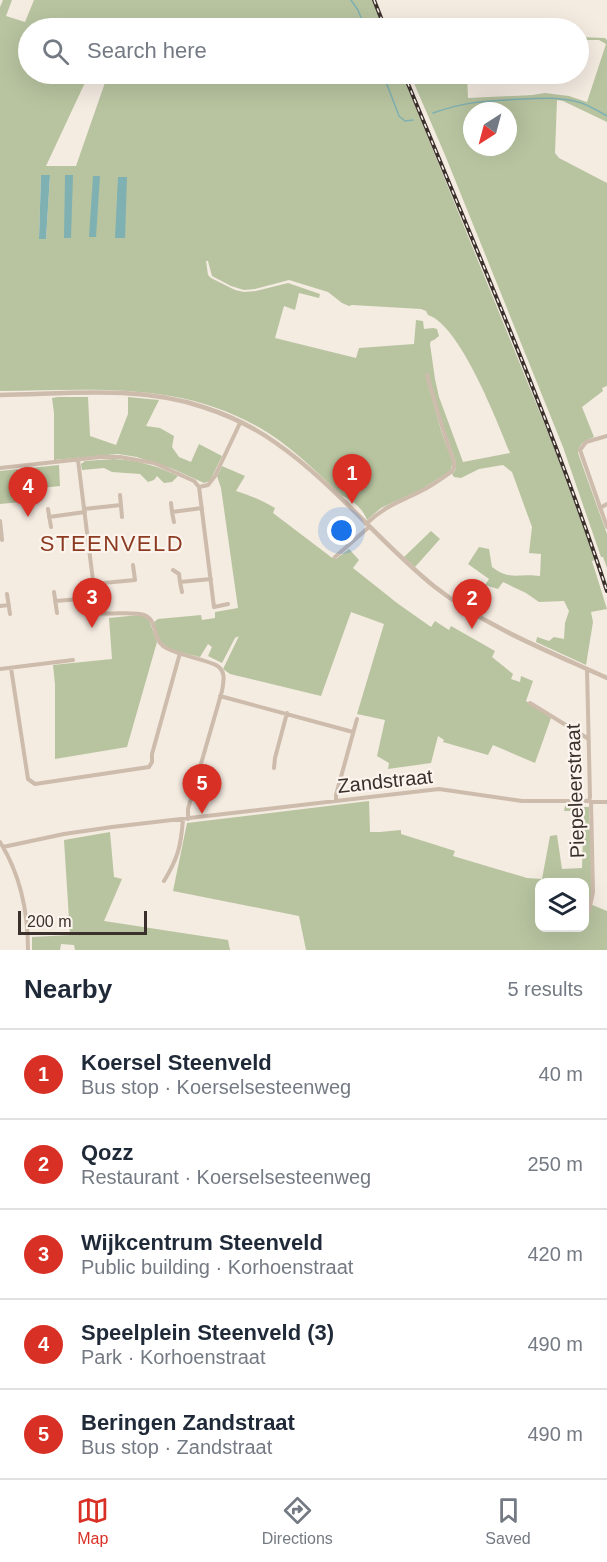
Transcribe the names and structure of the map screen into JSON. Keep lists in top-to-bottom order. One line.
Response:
{"streets":{"street":["Zandstraat","Piepeleerstraat"]},"crossings":[["Zandstraat","Piepeleerstraat"]],"districts":["STEENVELD"],"scale_bar":"200 m","north":"bottom left","page":{"search":"Search here","pins":["1","4","3","2","5"],"scale":"200 m","heading":["Nearby","5 results"],"list":[{"mark":"1","name":"Koersel Steenveld","note":"Bus stop · Koerselsesteenweg","value":"40 m"},{"mark":"2","name":"Qozz","note":"Restaurant · Koerselsesteenweg","value":"250 m"},{"mark":"3","name":"Wijkcentrum Steenveld","note":"Public building · Korhoenstraat","value":"420 m"},{"mark":"4","name":"Speelplein Steenveld (3)","note":"Park · Korhoenstraat","value":"490 m"},{"mark":"5","name":"Beringen Zandstraat","note":"Bus stop · Zandstraat","value":"490 m"}],"nav":["Map","Directions","Saved"]}}
